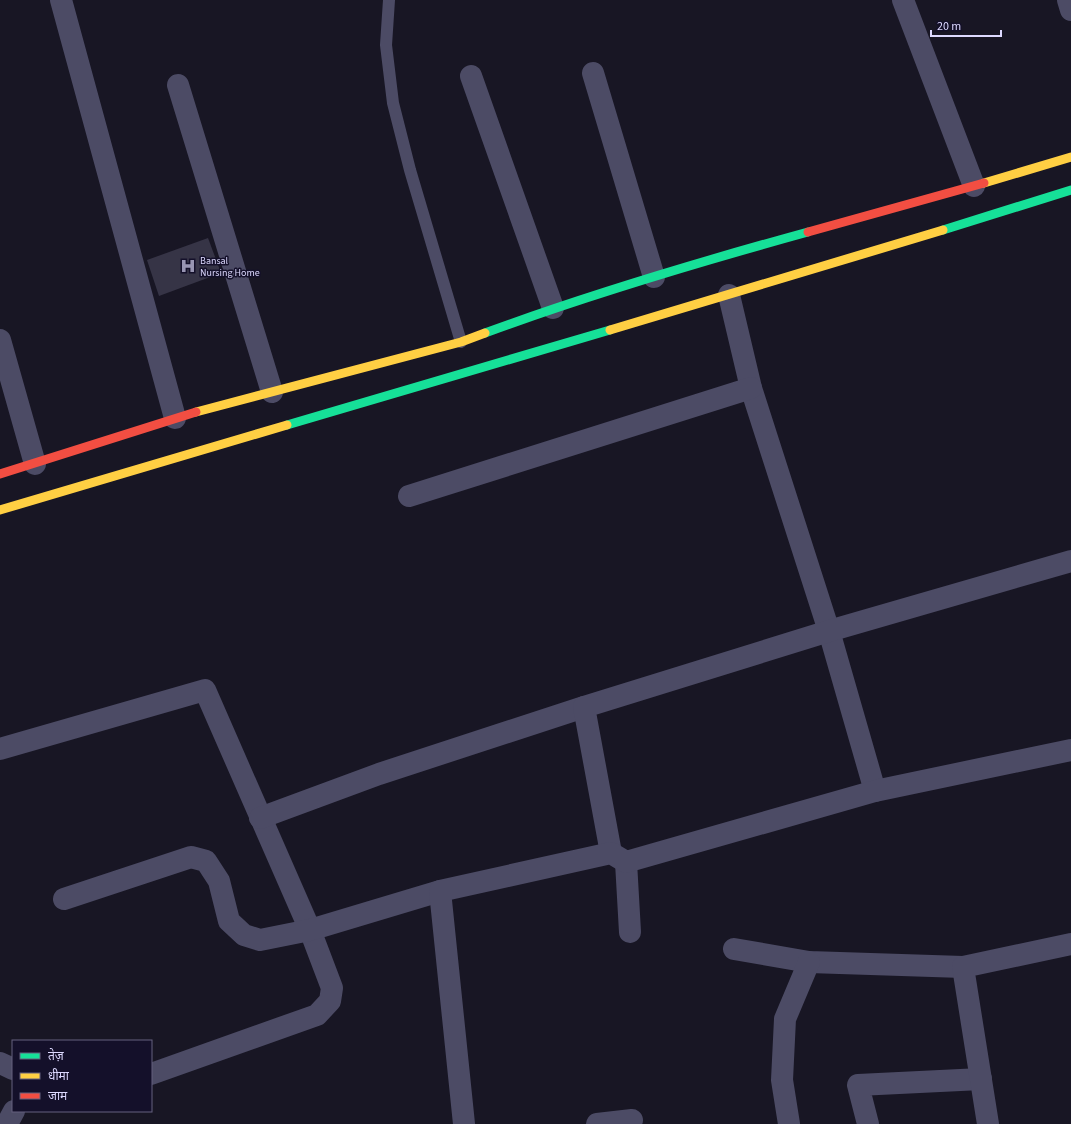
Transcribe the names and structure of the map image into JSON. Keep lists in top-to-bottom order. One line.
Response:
{"places":{"hospital":["Bansal Nursing Home"]},"legend":["तेज़","धीमा","जाम"],"scale_bar":"20 m"}
